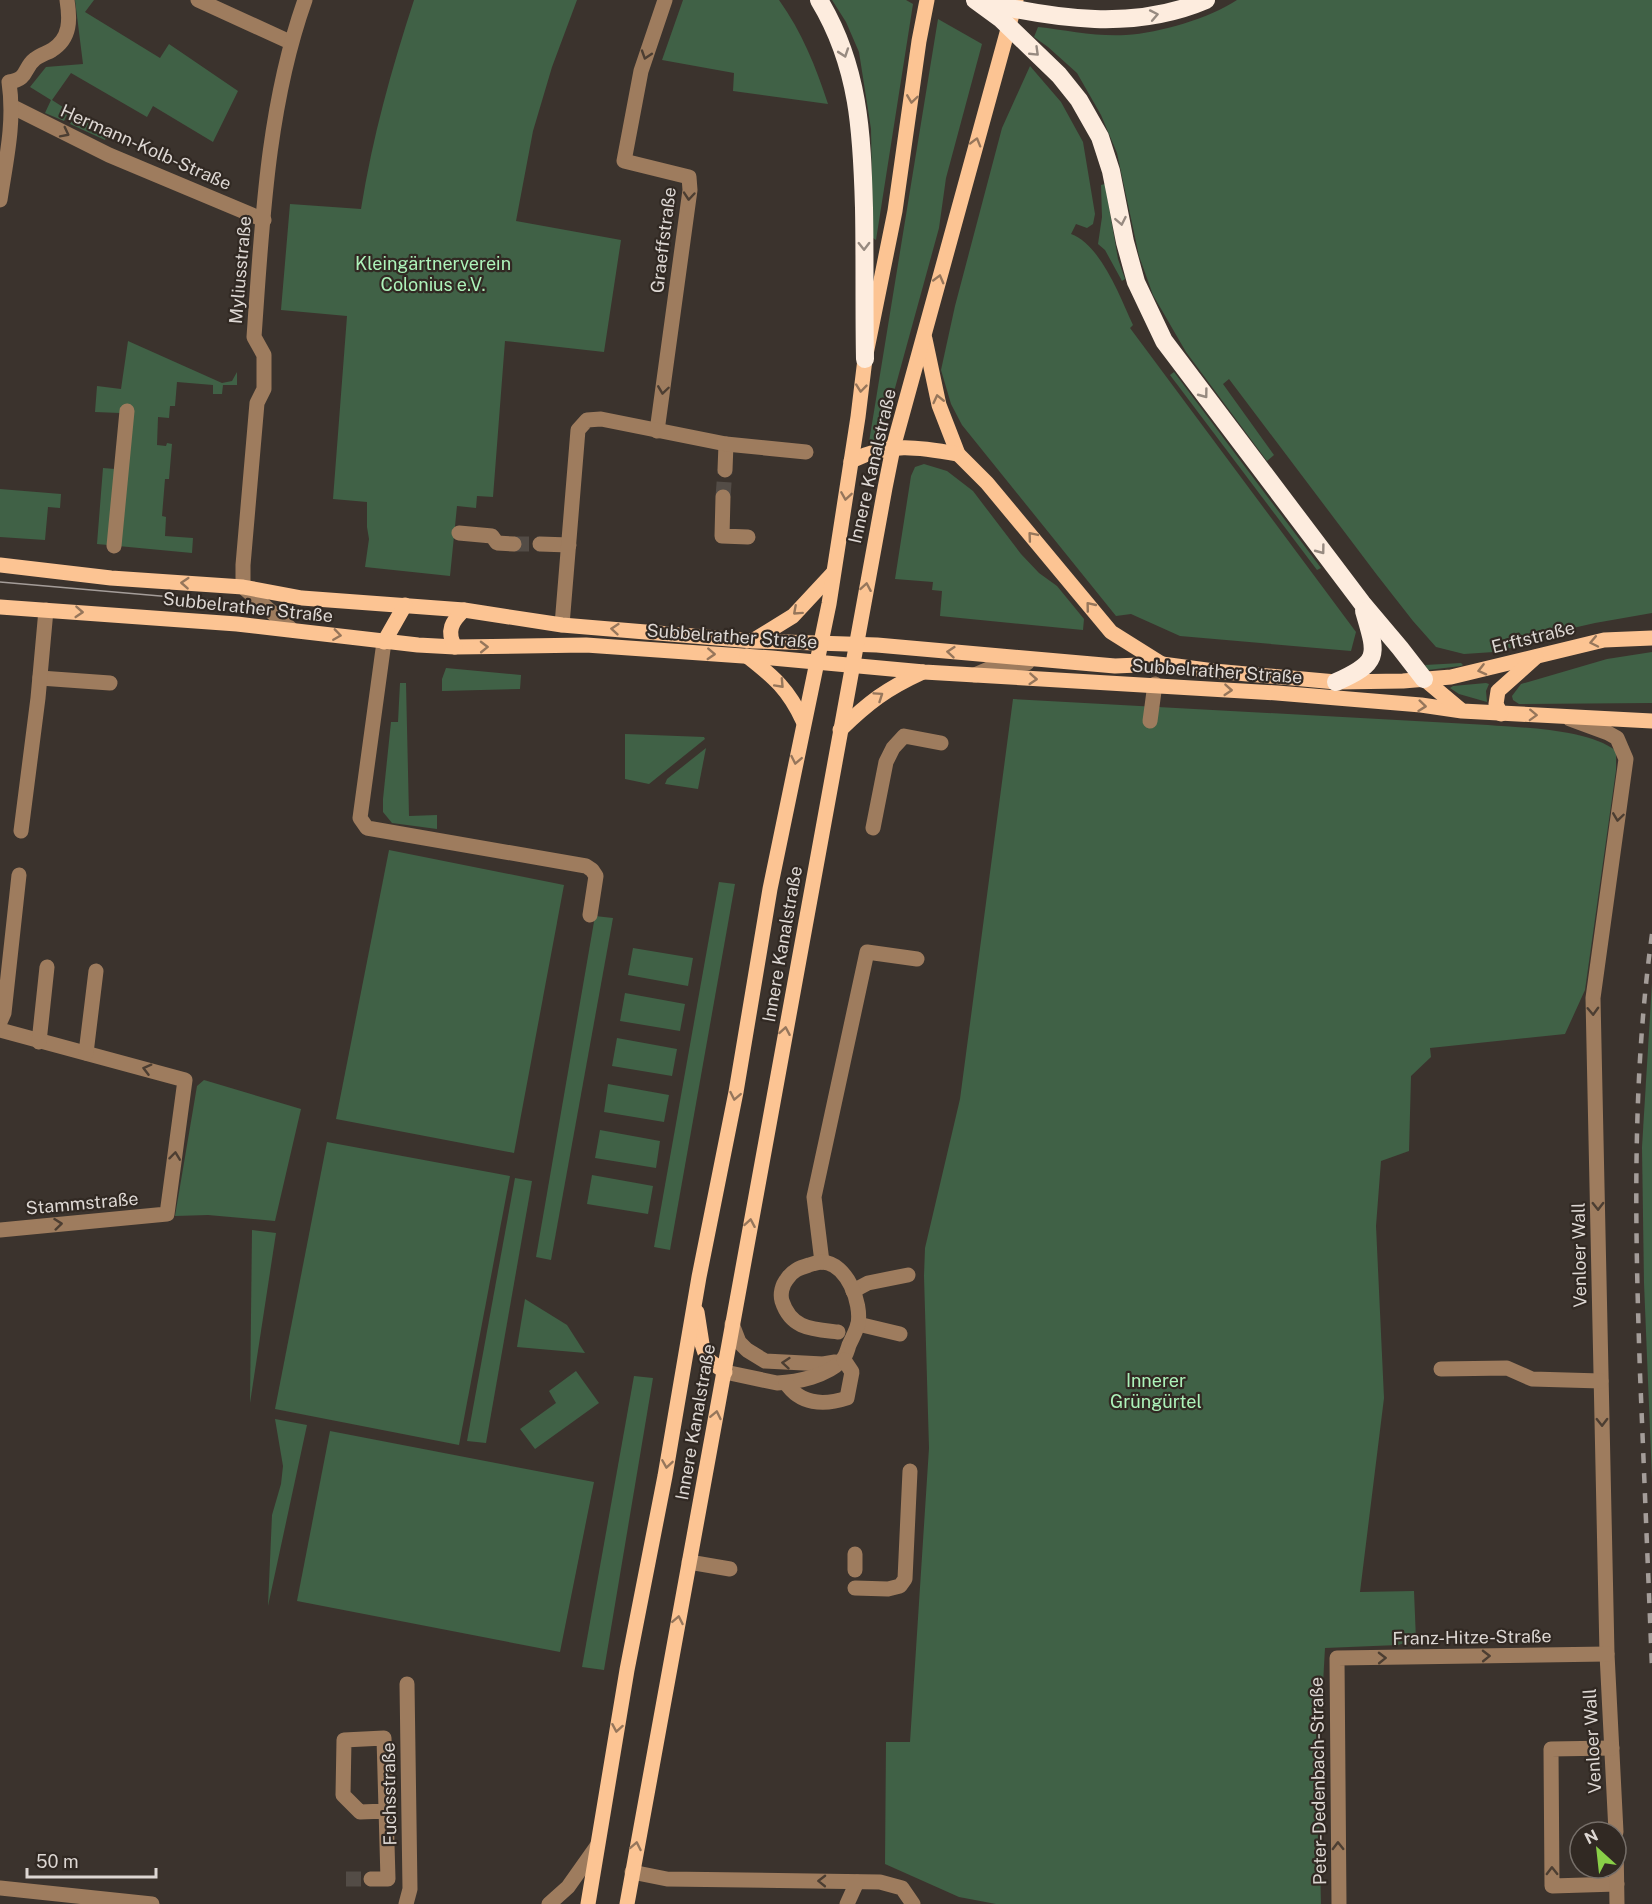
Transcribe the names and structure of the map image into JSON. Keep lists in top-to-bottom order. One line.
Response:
{"streets":{"main road":["Innere Kanalstraße","Subbelrather Straße","Erftstraße"],"street":["Hermann-Kolb-Straße","Graeffstraße","Myliusstraße","Stammstraße","Venloer Wall","Franz-Hitze-Straße","Peter-Dedenbach-Straße","Fuchsstraße"]},"crossings":[["Hermann-Kolb-Straße","Myliusstraße"],["Myliusstraße","Subbelrather Straße"],["Innere Kanalstraße","Subbelrather Straße"],["Subbelrather Straße","Erftstraße"],["Venloer Wall","Franz-Hitze-Straße"],["Franz-Hitze-Straße","Peter-Dedenbach-Straße"]],"one_way":["Hermann-Kolb-Straße","Graeffstraße","Venloer Wall","Franz-Hitze-Straße","Peter-Dedenbach-Straße"],"parks":["Kleingärtnerverein Colonius e.V.","Innerer Grüngürtel"],"scale_bar":"50 m","north":"top left"}
